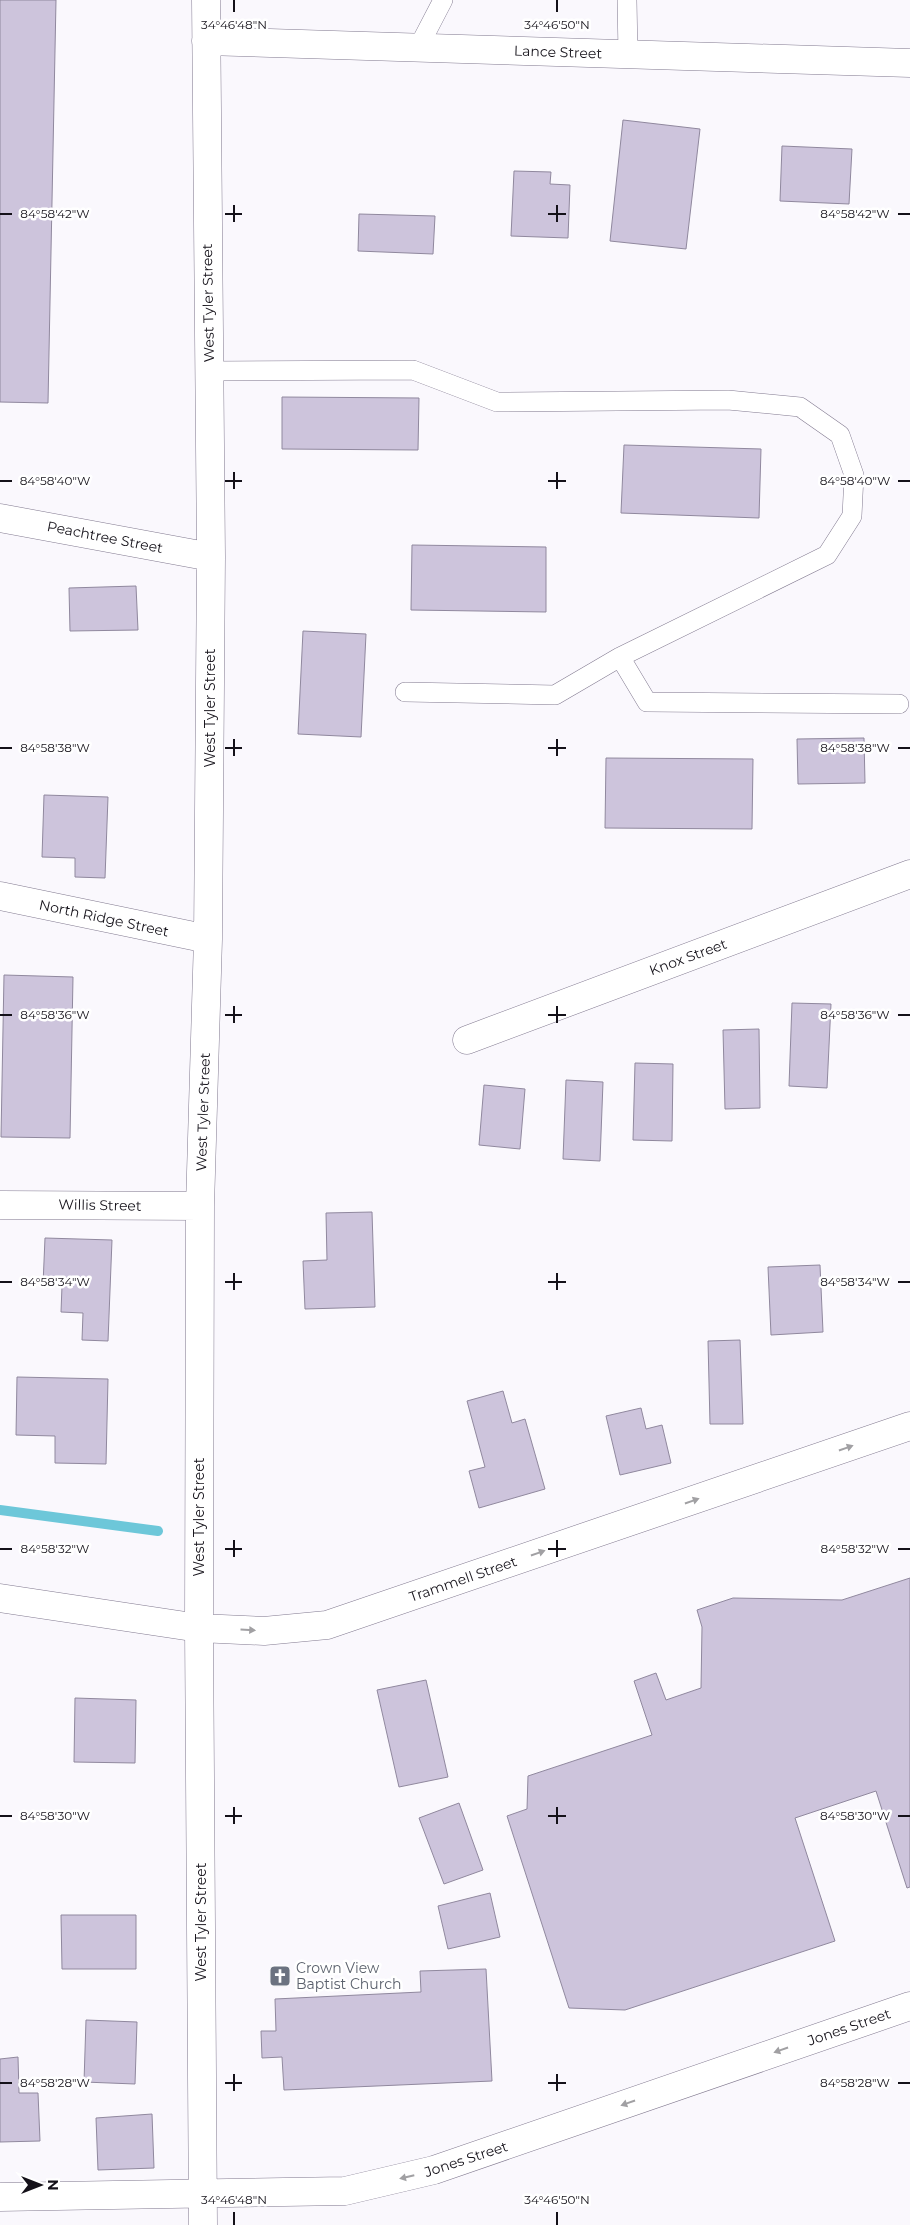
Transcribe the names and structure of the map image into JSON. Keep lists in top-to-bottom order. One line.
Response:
{"streets":{"street":["Lance Street","West Tyler Street","Peachtree Street","North Ridge Street","Knox Street","Willis Street","Trammell Street","Jones Street"]},"crossings":[["Lance Street","West Tyler Street"],["West Tyler Street","Peachtree Street"],["West Tyler Street","North Ridge Street"],["West Tyler Street","Willis Street"],["West Tyler Street","Trammell Street"],["West Tyler Street","Jones Street"]],"one_way":["Trammell Street","Jones Street"],"places":{"church":["Crown View Baptist Church"]},"north":"right","coordinates":["34°46'48\"N","34°46'50\"N","84°58'42\"W","84°58'40\"W","84°58'38\"W","84°58'36\"W","84°58'34\"W","84°58'32\"W","84°58'30\"W","84°58'28\"W"]}
